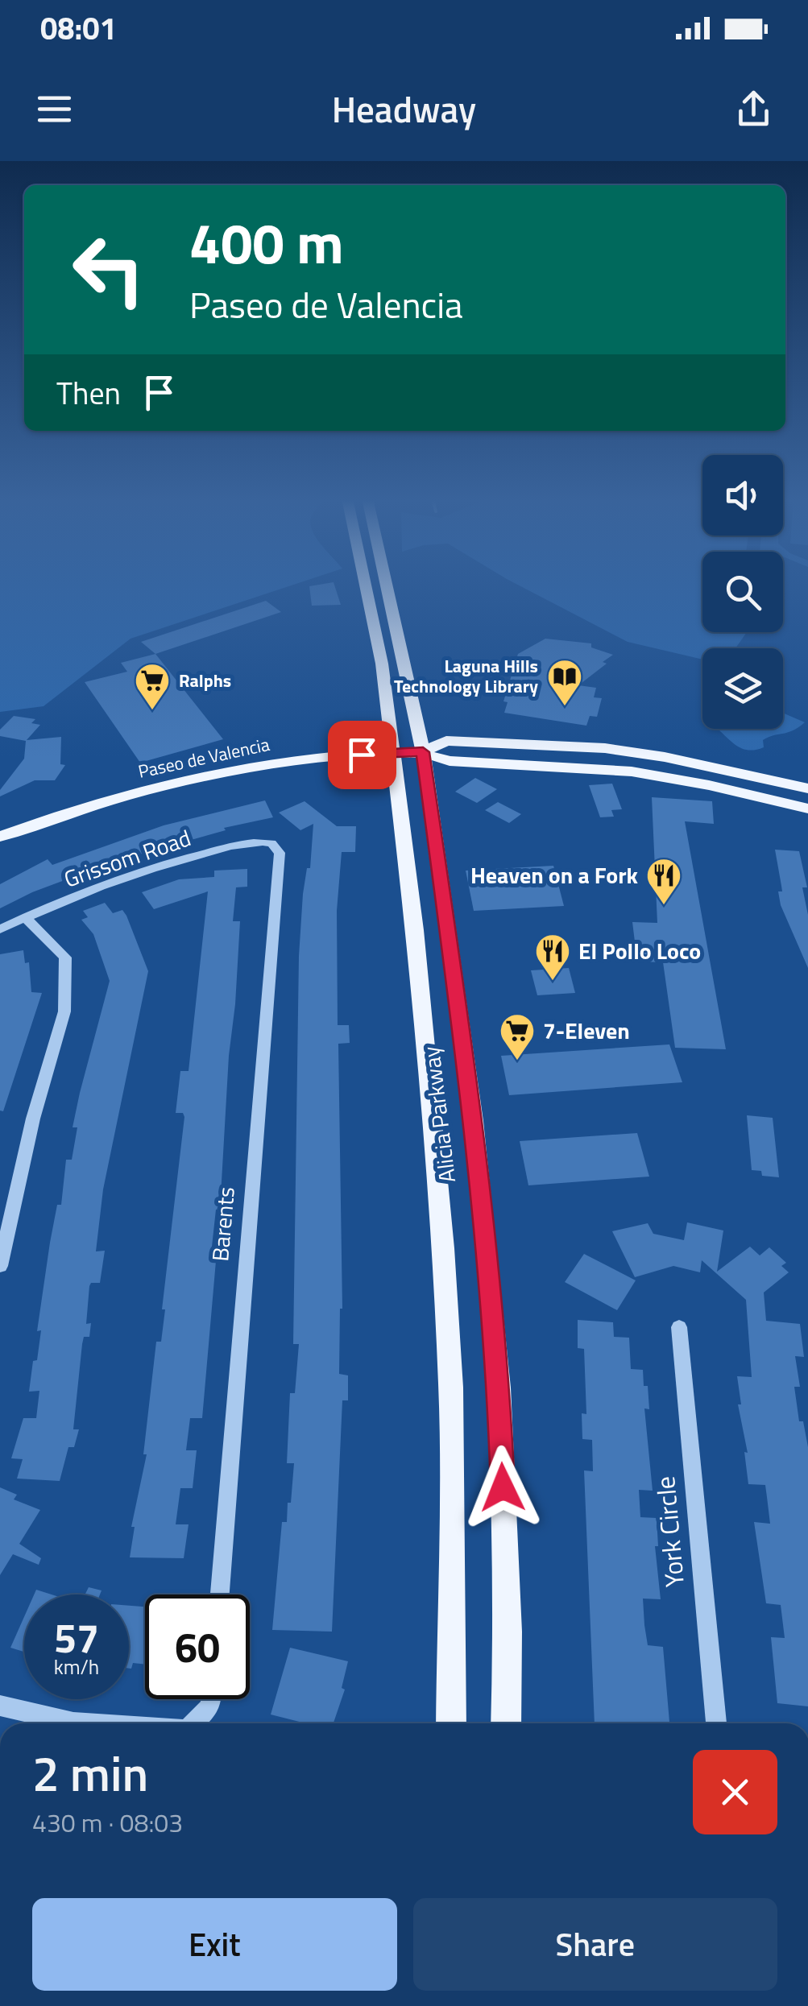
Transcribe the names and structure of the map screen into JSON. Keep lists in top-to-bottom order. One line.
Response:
{"streets":{"main road":["Paseo de Valencia","Alicia Parkway"],"street":["Grissom Road","Barents","York Circle"]},"crossings":[["Paseo de Valencia","Alicia Parkway"],["Grissom Road","Barents"]],"places":{"library":["Laguna Hills Technology Library"],"supermarket":["Ralphs","7-Eleven"],"restaurant":["Heaven on a Fork","El Pollo Loco"]},"page":{"status":"08:01","header":"Headway","turn":["400 m","Paseo de Valencia"],"then":"Then","speed":"57 km/h","limit":"60","heading":["2 min","430 m · 08:03"],"buttons":["Exit","Share"]}}
